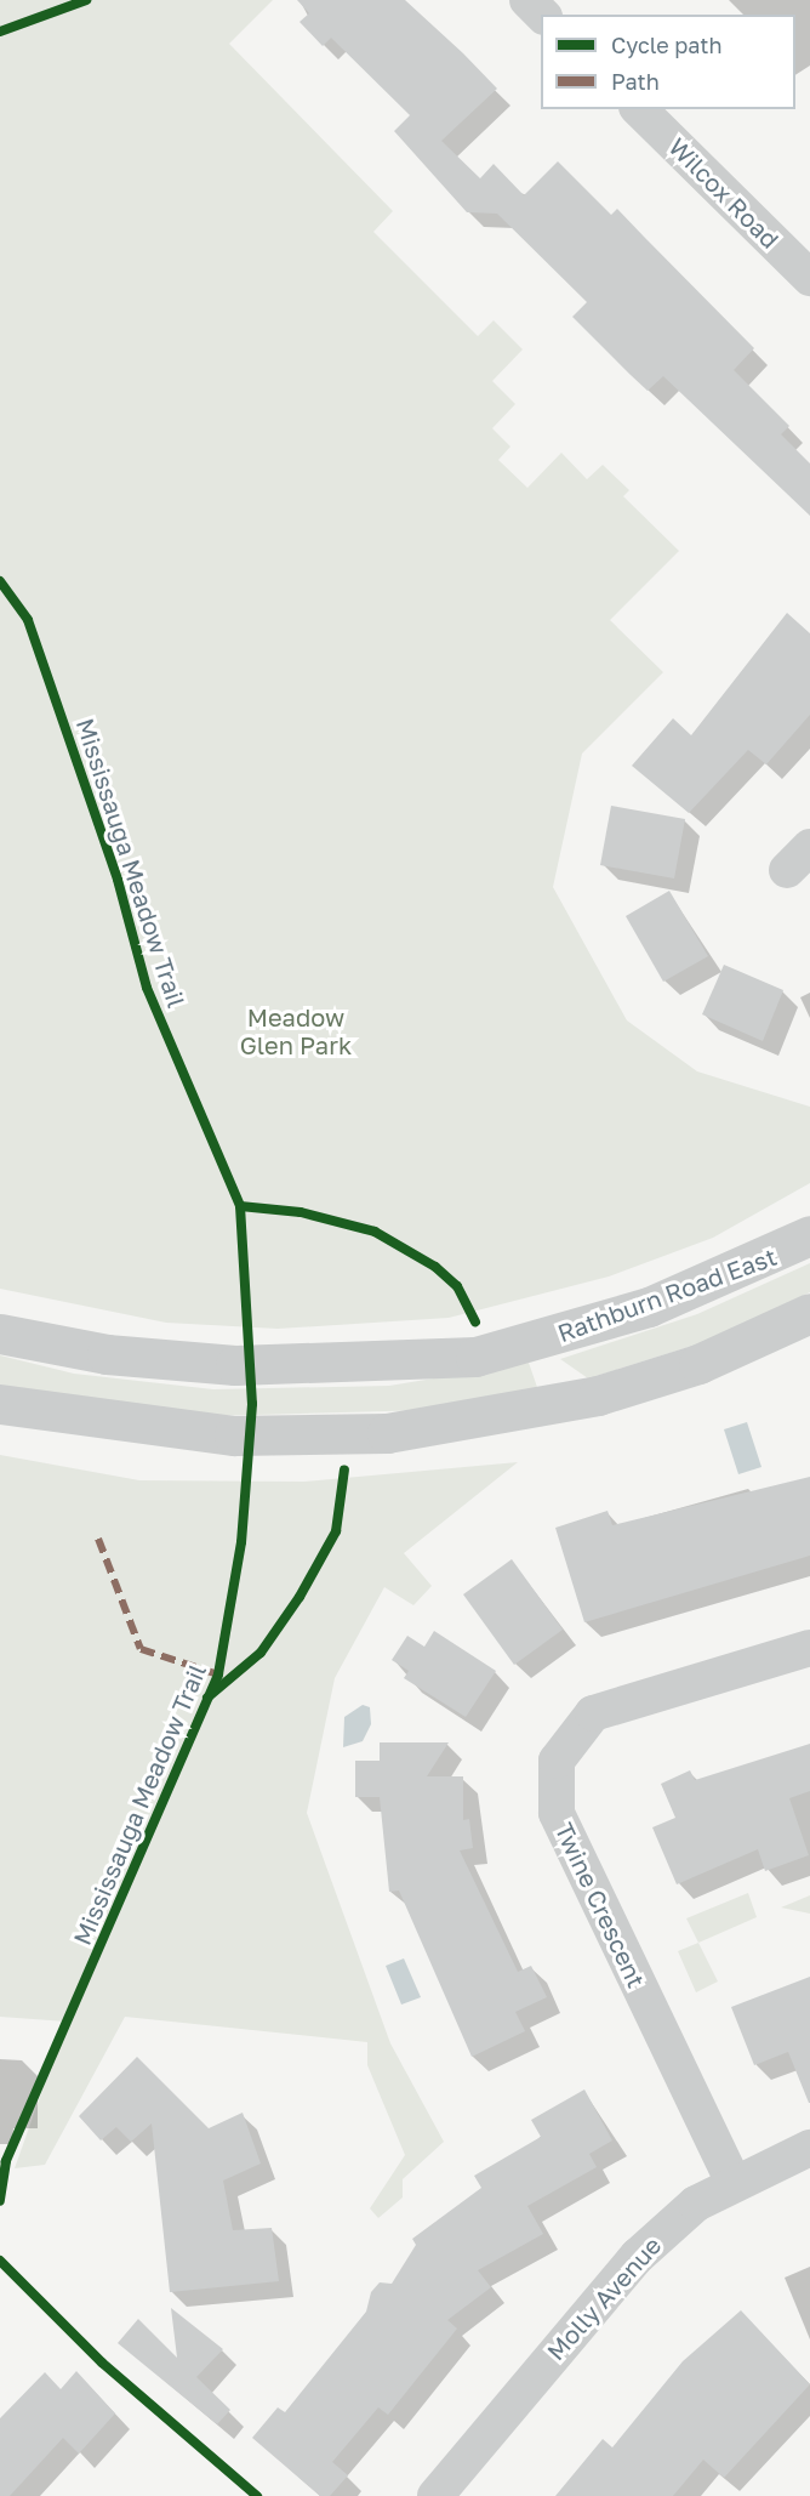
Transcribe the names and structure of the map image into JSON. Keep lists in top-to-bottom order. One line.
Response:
{"streets":{"street":["Wilcox Road","Rathburn Road East","Twine Crescent","Molly Avenue"],"cycle path":["Mississauga Meadow Trail"]},"crossings":[["Twine Crescent","Molly Avenue"]],"parks":["Meadow Glen Park"],"legend":["Cycle path","Path"]}
